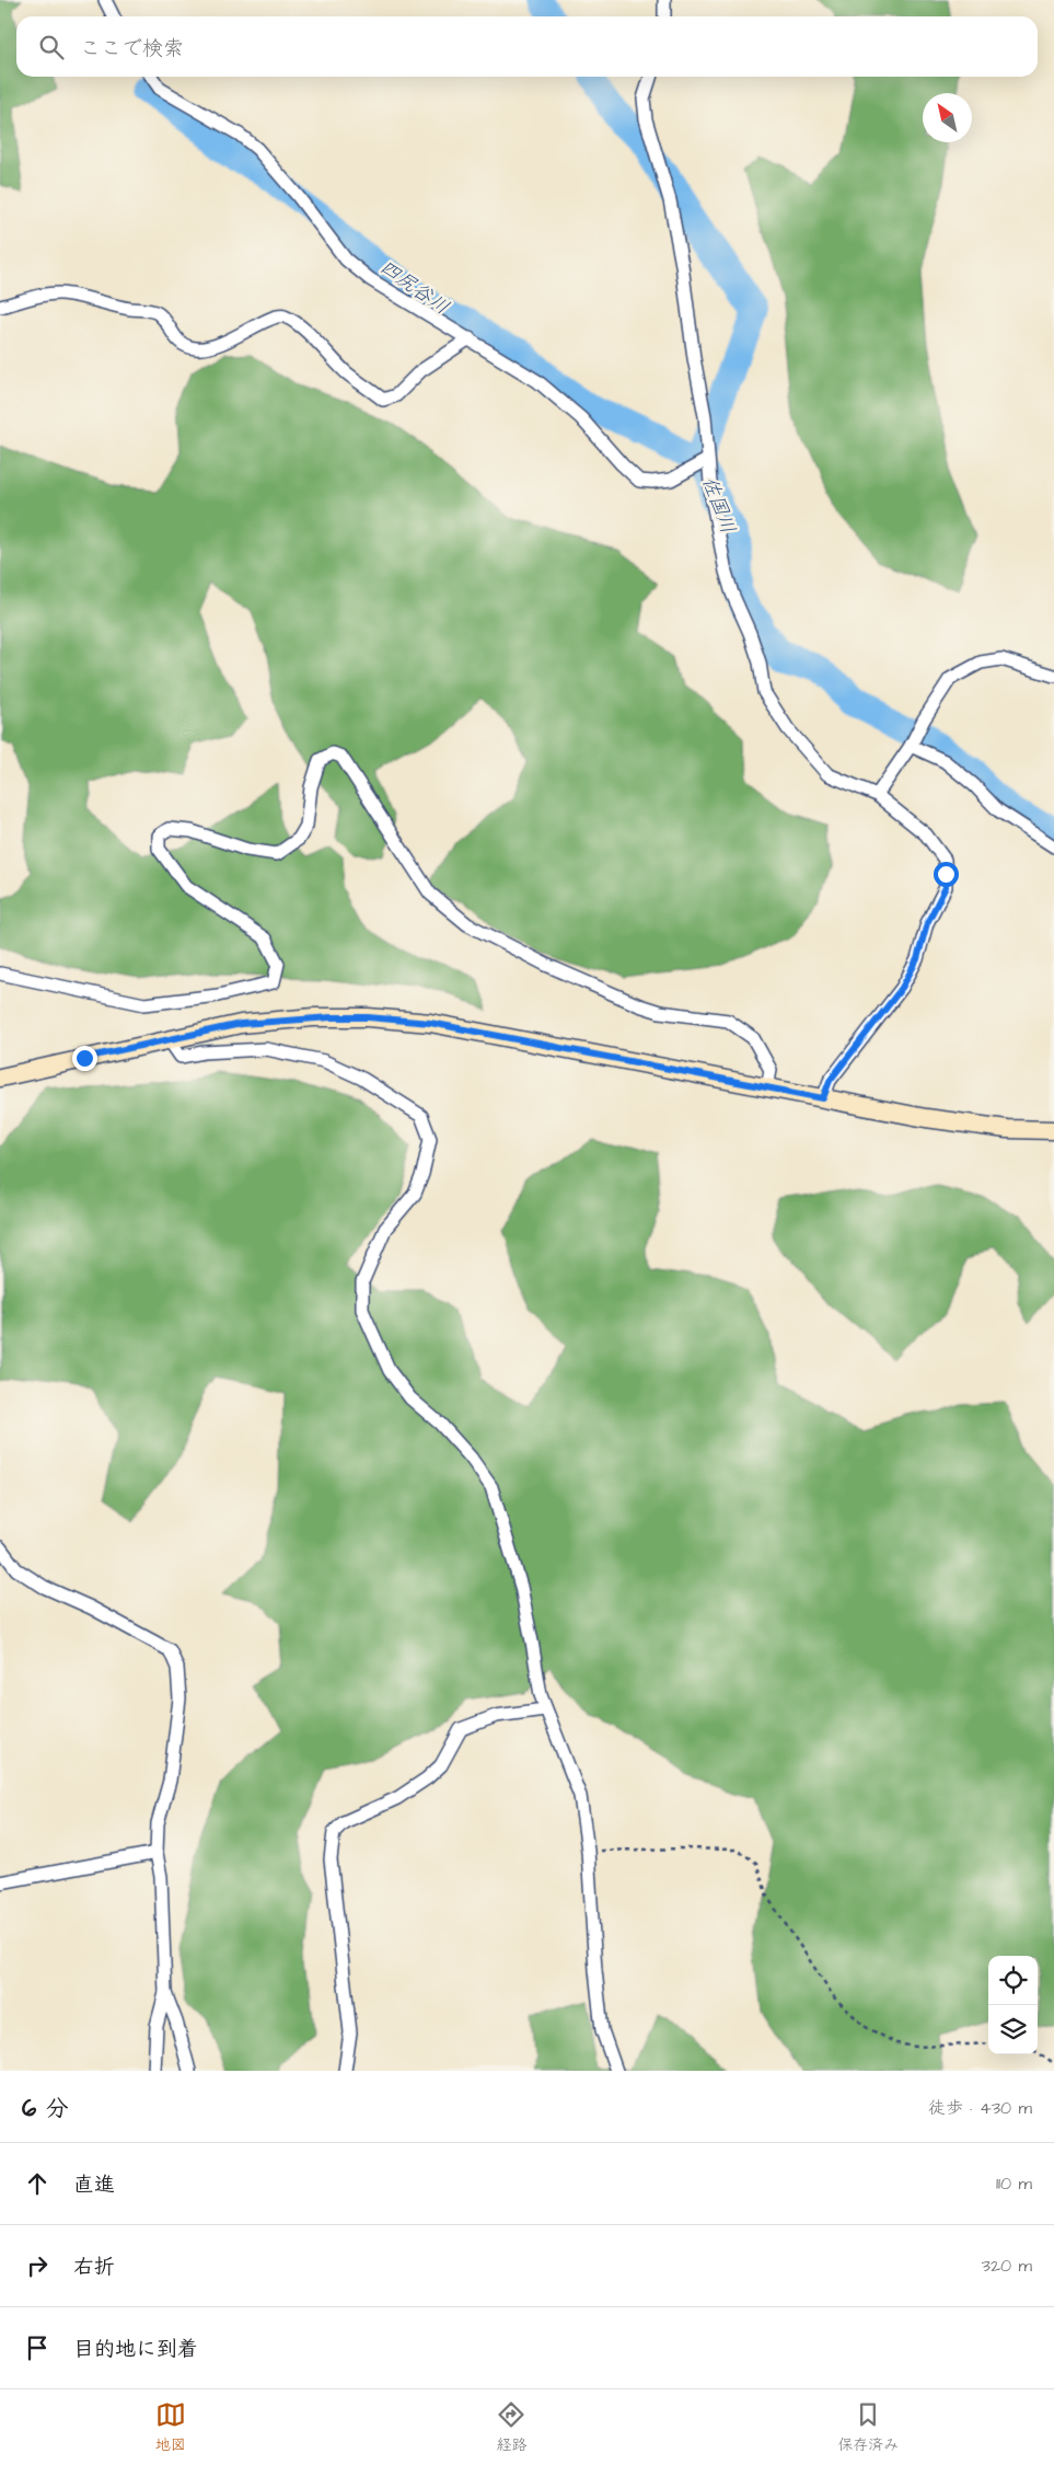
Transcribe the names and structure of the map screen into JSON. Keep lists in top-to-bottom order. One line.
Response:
{"water":["四尻谷川","佐国川"],"north":"top left","page":{"search":"ここで検索","heading":["6 分","徒歩 · 430 m"],"list":[["直進","110 m"],["右折","320 m"],"目的地に到着"],"nav":["地図","経路","保存済み"]}}
